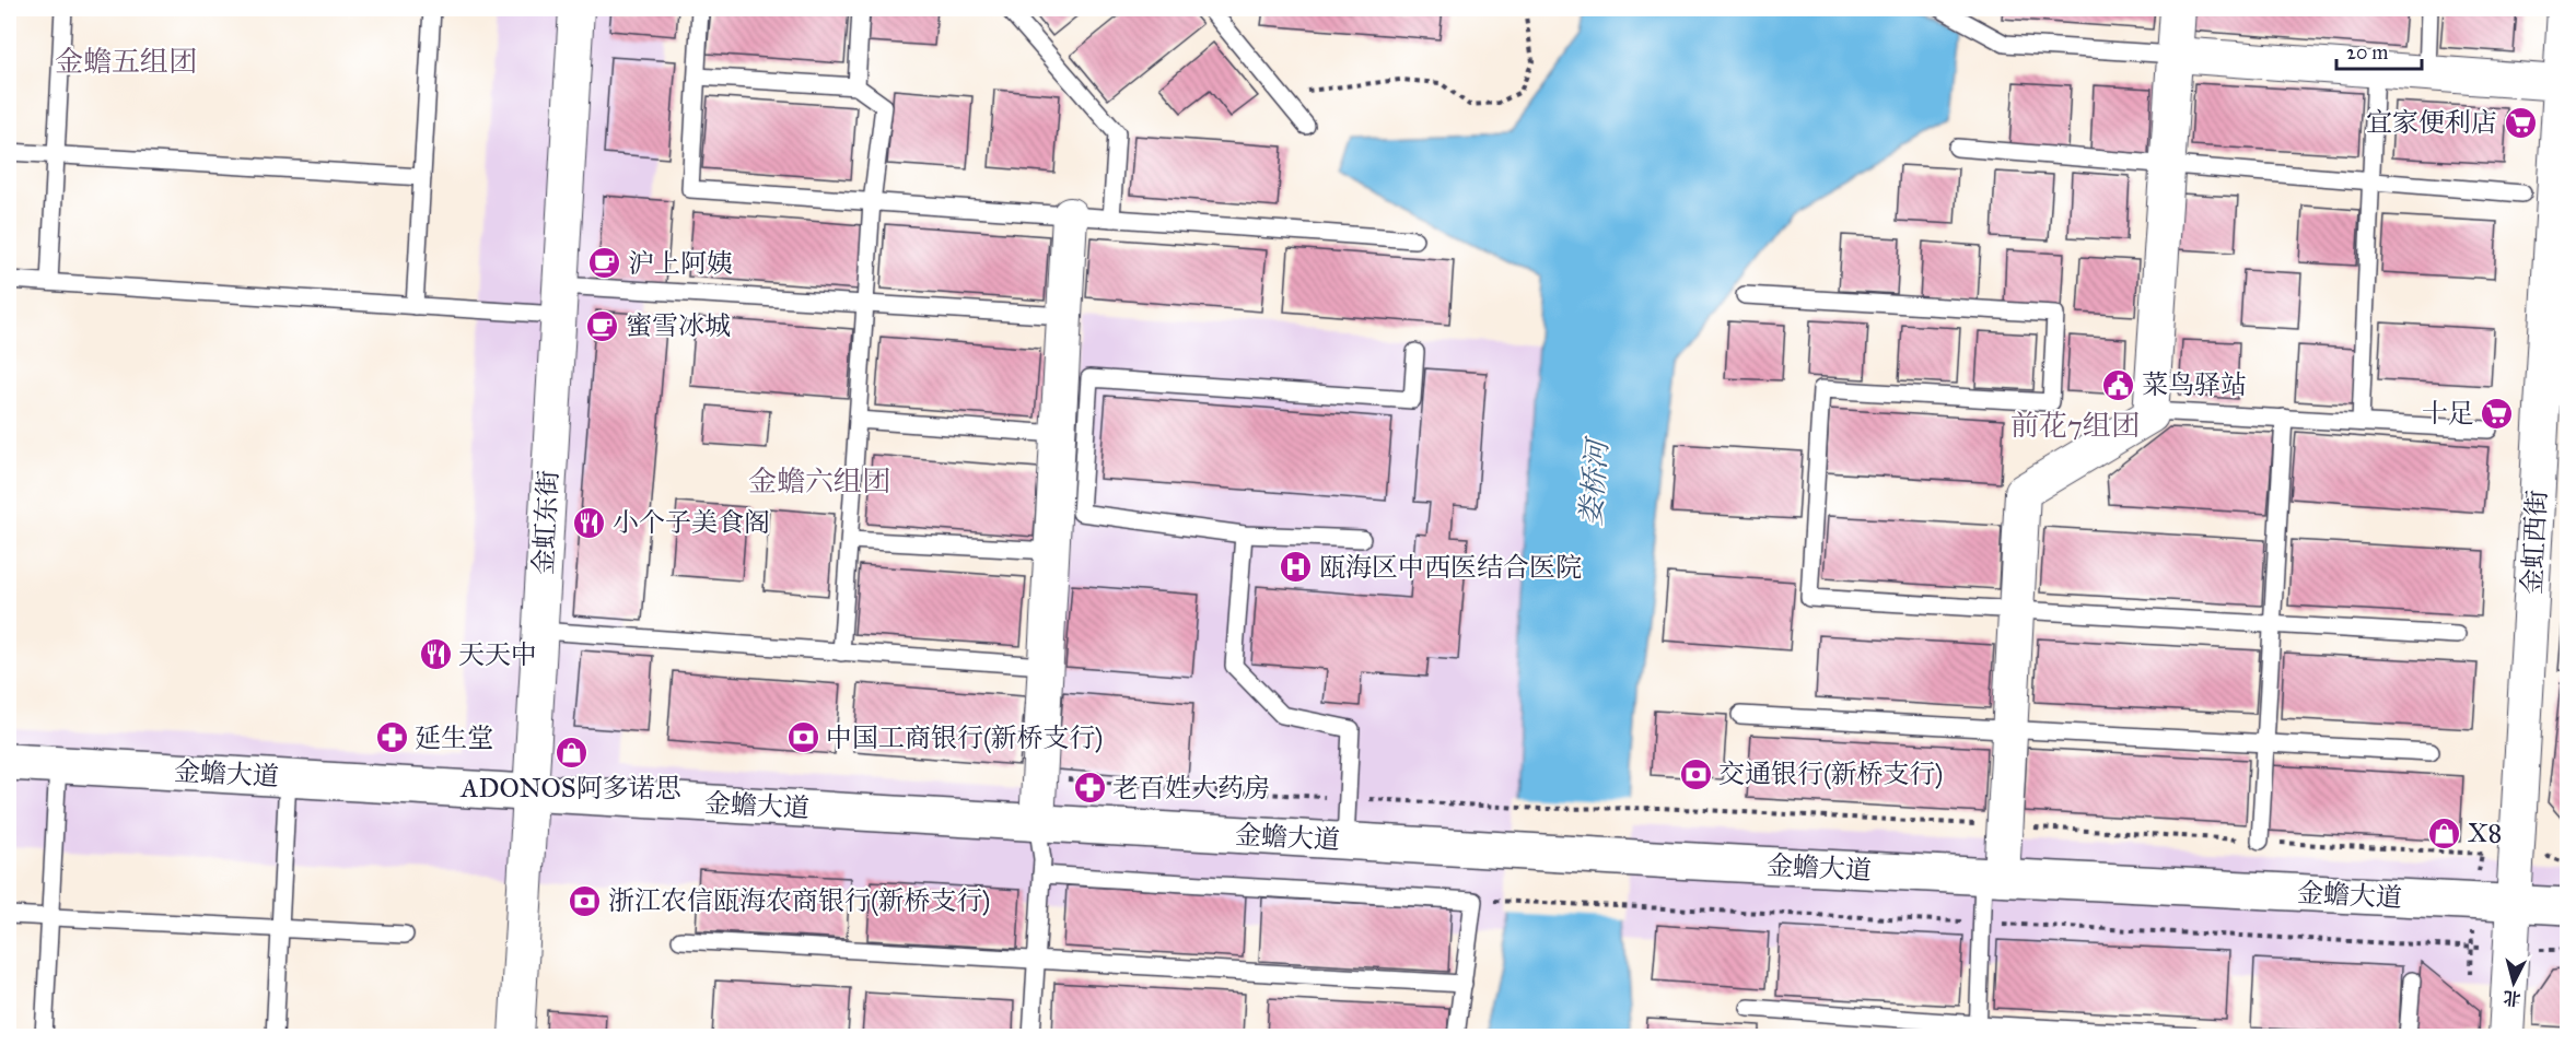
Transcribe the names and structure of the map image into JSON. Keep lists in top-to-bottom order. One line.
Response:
{"streets":{"street":["金虹东街","金虹西街","金蟾大道"]},"crossings":[["金虹东街","金蟾大道"],["金虹西街","金蟾大道"]],"districts":["金蟾五组团","前花7组团","金蟾六组团"],"water":["娄桥河"],"places":{"supermarket":["宜家便利店","十足"],"cafe":["沪上阿姨","蜜雪冰城"],"public building":["菜鸟驿站"],"restaurant":["小个子美食阁","天天中"],"hospital":["瓯海区中西医结合医院"],"pharmacy":["延生堂","老百姓大药房"],"bank":["中国工商银行(新桥支行)","交通银行(新桥支行)","浙江农信瓯海农商银行(新桥支行)"],"shop":["ADONOS阿多诺思","X8"]},"scale_bar":"20 m","north":"bottom"}
